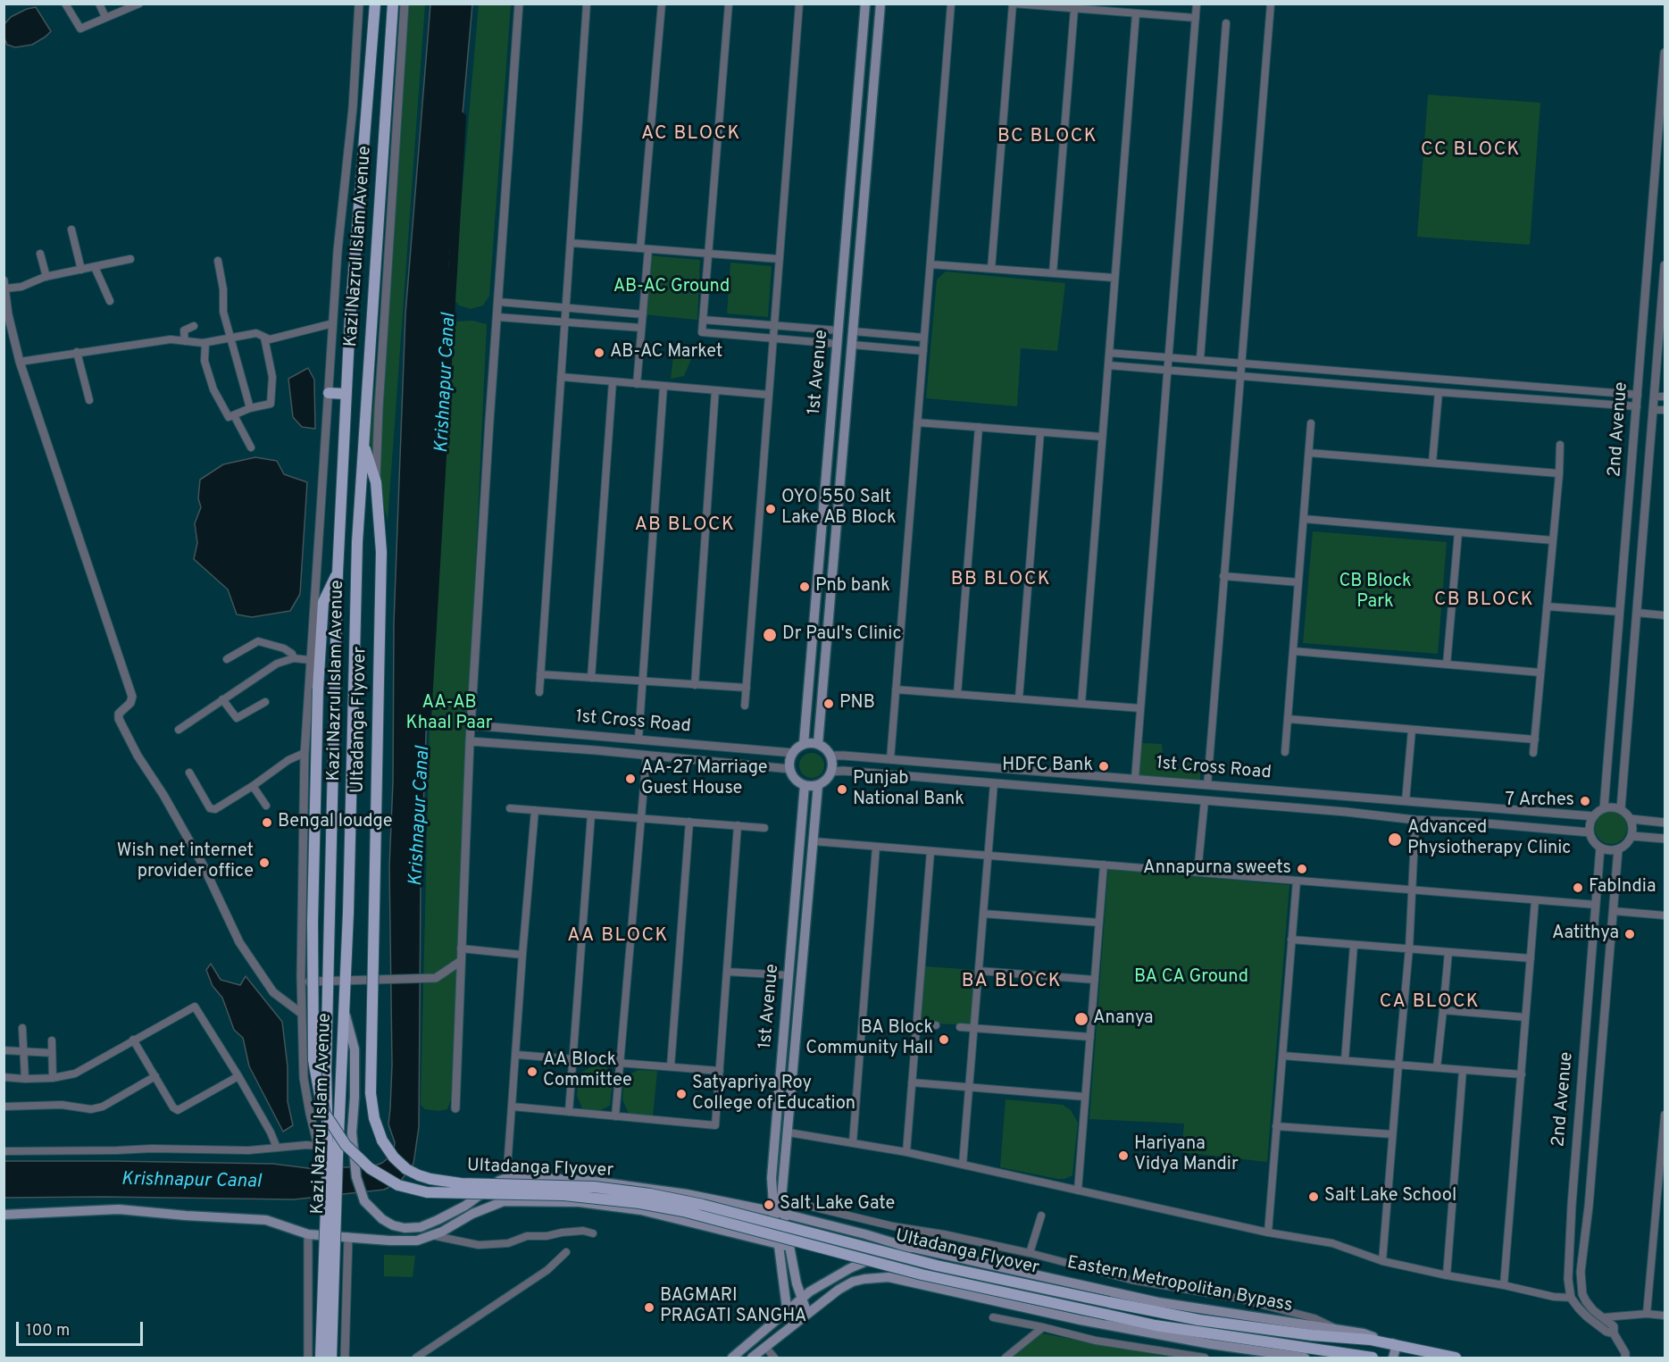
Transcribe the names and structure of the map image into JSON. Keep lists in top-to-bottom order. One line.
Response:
{"streets":{"main road":["Kazi Nazrul Islam Avenue","1st Avenue","Ultadanga Flyover","Eastern Metropolitan Bypass"],"street":["2nd Avenue","1st Cross Road"]},"crossings":[["Kazi Nazrul Islam Avenue","Ultadanga Flyover"],["1st Avenue","1st Cross Road"],["1st Avenue","Eastern Metropolitan Bypass"],["2nd Avenue","1st Cross Road"],["Ultadanga Flyover","Eastern Metropolitan Bypass"]],"districts":["AC BLOCK","BC BLOCK","CC BLOCK","AB BLOCK","BB BLOCK","CB BLOCK","AA BLOCK","BA BLOCK","CA BLOCK"],"water":["Krishnapur Canal"],"parks":["AB-AC Ground","CB Block Park","AA-AB Khaal Paar","BA CA Ground"],"places":["AB-AC Market","OYO 550 Salt Lake AB Block","Pnb bank","Dr Paul's Clinic","PNB","HDFC Bank","AA-27 Marriage Guest House","Punjab National Bank","7 Arches","Bengal loudge","Advanced Physiotherapy Clinic","Wish net internet provider office","Annapurna sweets","FabIndia","Aatithya","Ananya","BA Block Community Hall","AA Block Committee","Satyapriya Roy College of Education","Hariyana Vidya Mandir","Salt Lake School","Salt Lake Gate","BAGMARI PRAGATI SANGHA"],"scale_bar":"100 m"}
